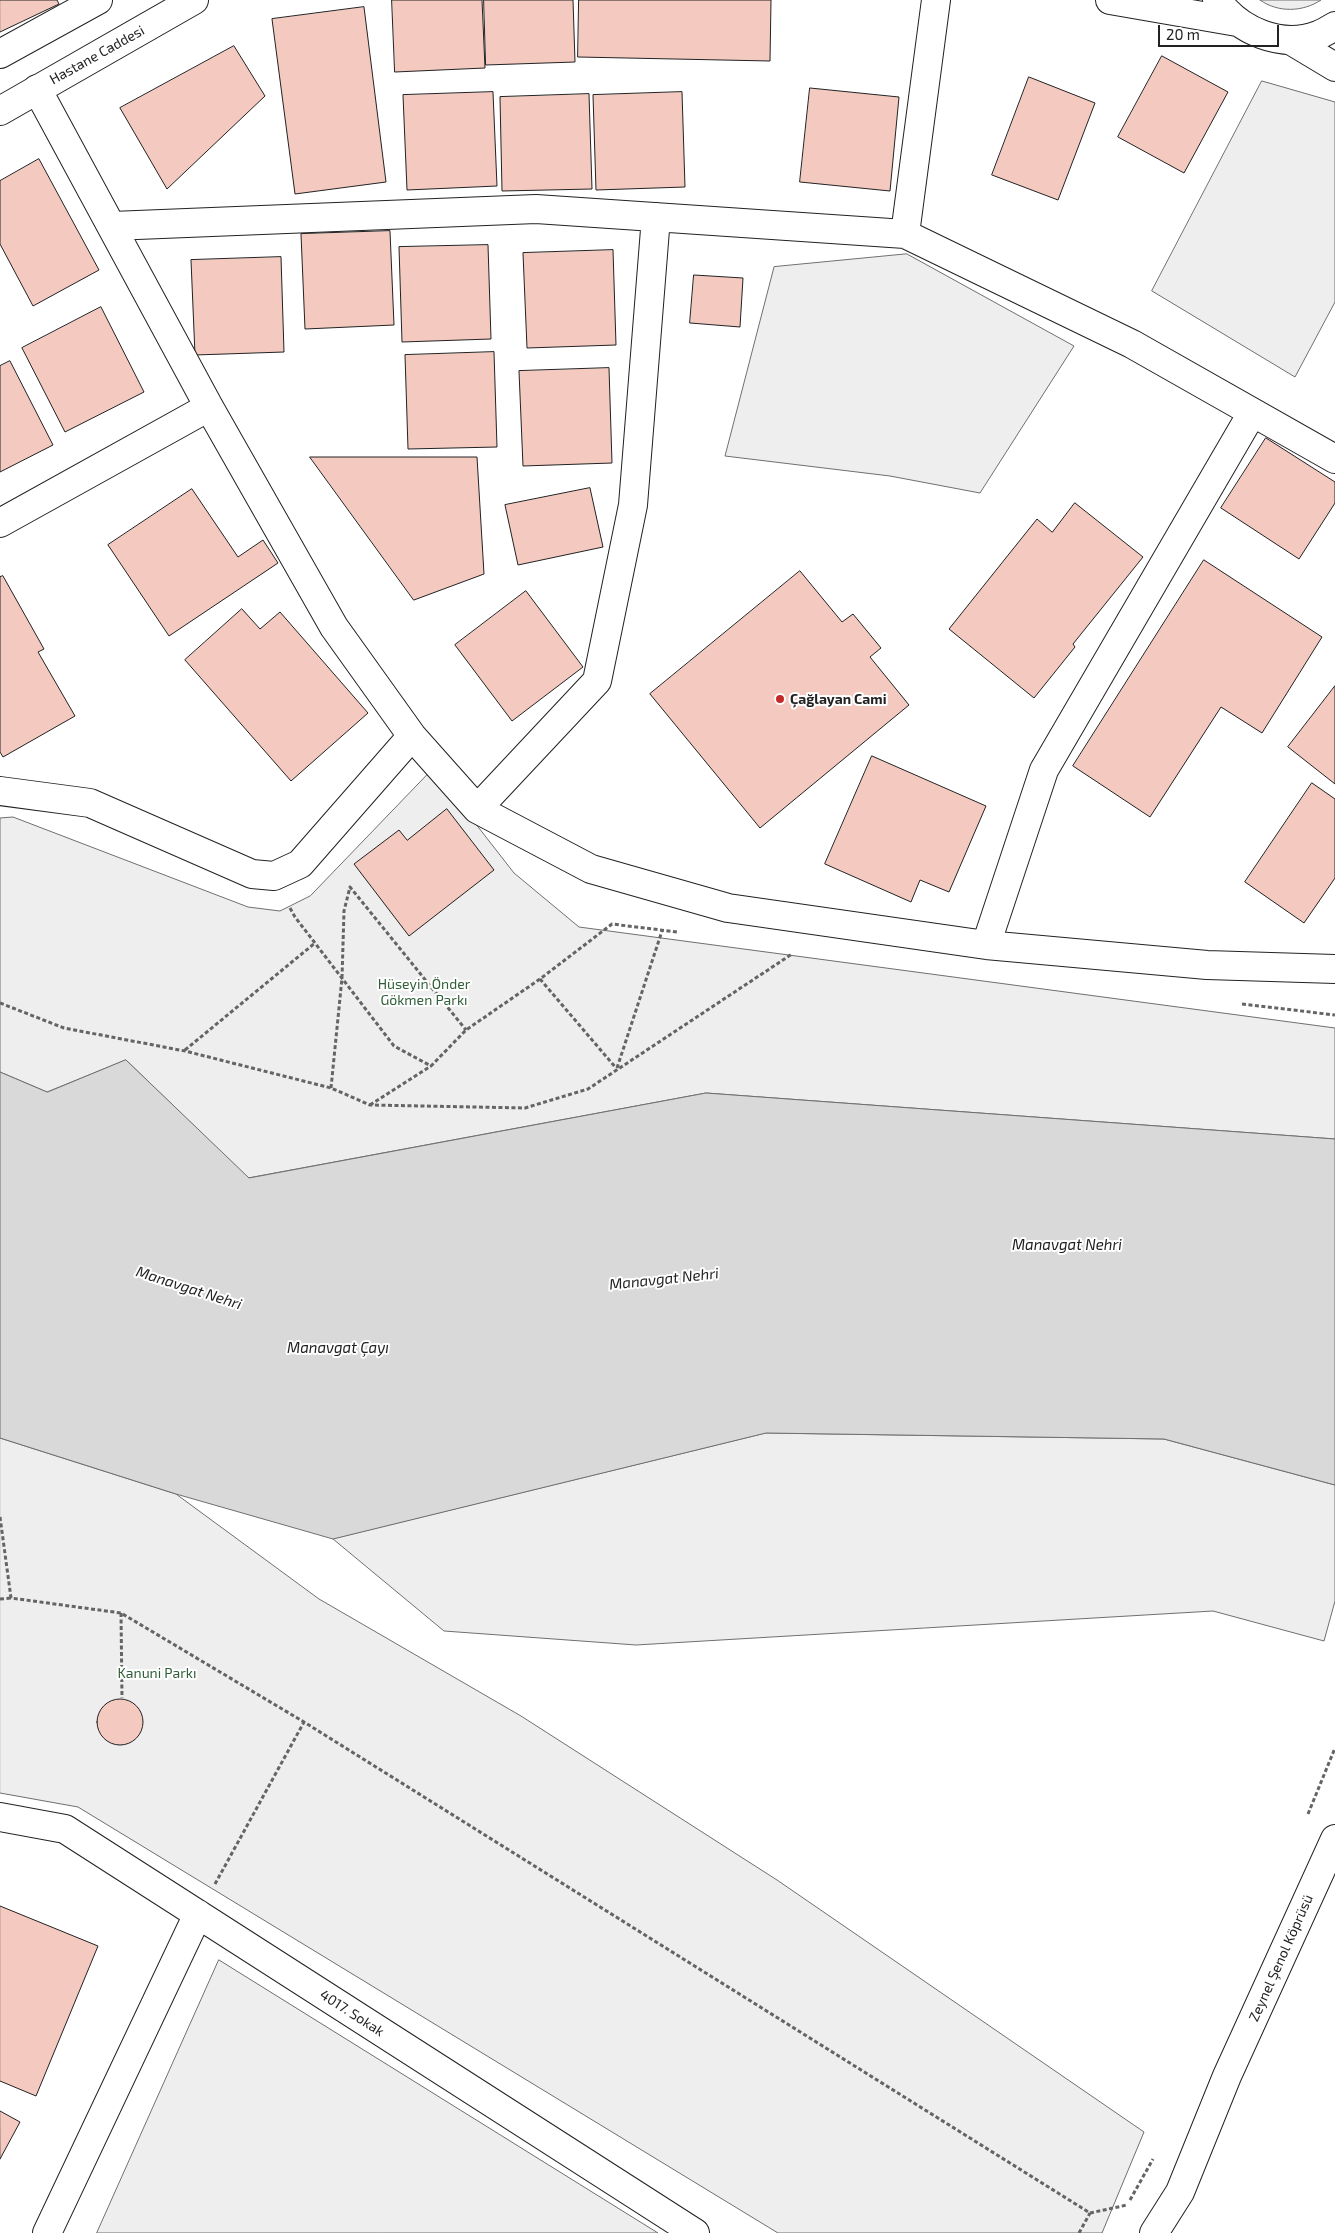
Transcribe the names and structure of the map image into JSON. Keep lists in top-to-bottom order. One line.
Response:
{"streets":{"street":["Hastane Caddesi","Zeynel Şenol Köprüsü","4017. Sokak"]},"water":["Manavgat Nehri","Manavgat Çayı"],"parks":["Hüseyin Önder Gökmen Parkı","Kanuni Parkı"],"places":["Çağlayan Cami"],"scale_bar":"20 m"}
